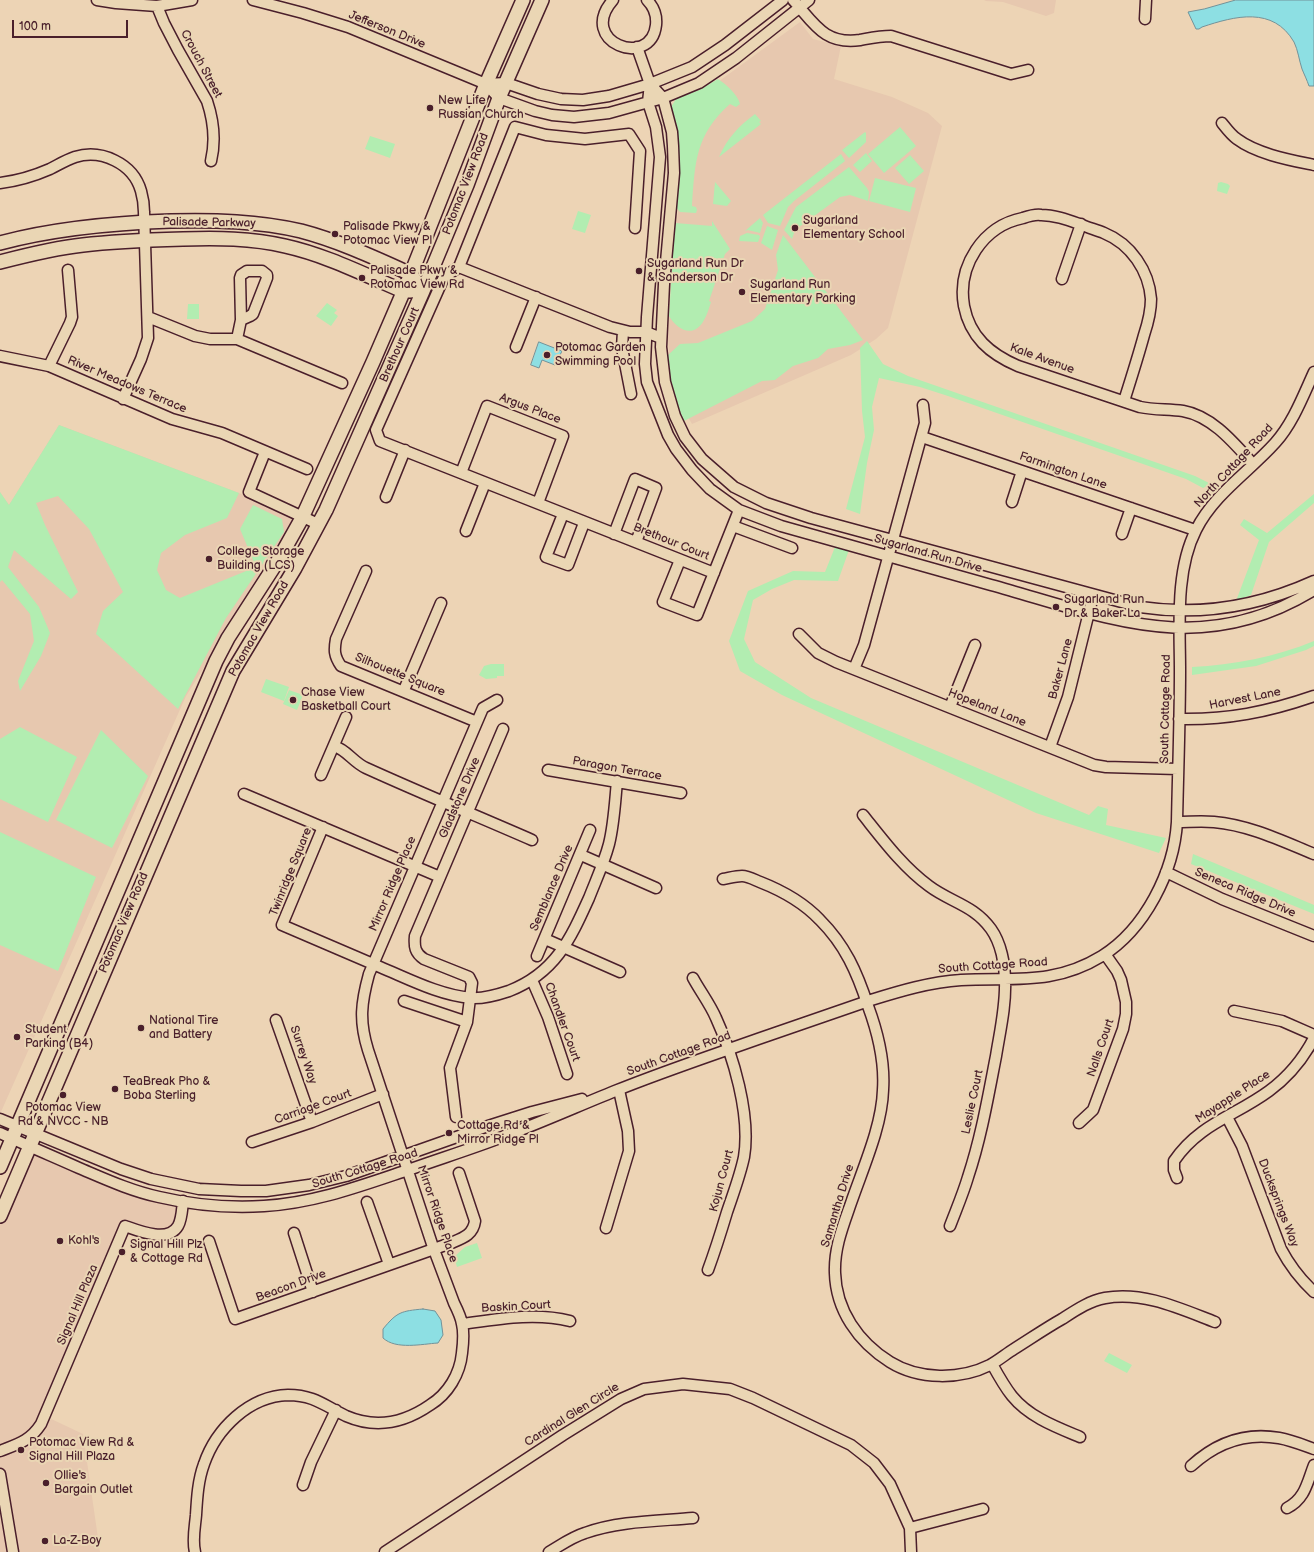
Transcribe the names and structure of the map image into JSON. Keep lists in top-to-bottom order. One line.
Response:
{"streets":{"main road":["Potomac View Road","Palisade Parkway"],"street":["Jefferson Drive","Crouch Street","Brethour Court","Kale Avenue","River Meadows Terrace","Argus Place","North Cottage Road","Farmington Lane","Sugarland Run Drive","Baker Lane","Silhouette Square","Harvest Lane","Hopeland Lane","South Cottage Road","Paragon Terrace","Gladstone Drive","Twinridge Square","Mirror Ridge Place","Semblance Drive","Seneca Ridge Drive","Chandler Court","Nalls Court","Surrey Way","Mayapple Place","Leslie Court","Carriage Court","Kojun Court","Ducksprings Way","Samantha Drive","Beacon Drive","Signal Hill Plaza","Baskin Court","Cardinal Glen Circle"]},"crossings":[["Jefferson Drive","Potomac View Road"],["Potomac View Road","Palisade Parkway"],["Potomac View Road","South Cottage Road"],["Brethour Court","Argus Place"],["Kale Avenue","North Cottage Road"],["North Cottage Road","Farmington Lane"],["North Cottage Road","Sugarland Run Drive"],["North Cottage Road","South Cottage Road"],["Sugarland Run Drive","Baker Lane"],["Sugarland Run Drive","South Cottage Road"],["Baker Lane","Hopeland Lane"],["Silhouette Square","Mirror Ridge Place"],["Harvest Lane","South Cottage Road"],["Hopeland Lane","South Cottage Road"],["South Cottage Road","Mirror Ridge Place"],["South Cottage Road","Seneca Ridge Drive"],["South Cottage Road","Nalls Court"],["South Cottage Road","Leslie Court"],["South Cottage Road","Kojun Court"],["South Cottage Road","Samantha Drive"],["South Cottage Road","Signal Hill Plaza"],["Twinridge Square","Mirror Ridge Place"],["Mirror Ridge Place","Carriage Court"],["Mirror Ridge Place","Beacon Drive"],["Mirror Ridge Place","Baskin Court"],["Surrey Way","Carriage Court"],["Mayapple Place","Ducksprings Way"]],"places":["New Life Russian Church","Sugarland Elementary School","Palisade Pkwy & Potomac View Pl","Sugarland Run Dr & Sanderson Dr","Palisade Pkwy & Potomac View Rd","Sugarland Run Elementary Parking","Potomac Garden Swimming Pool","College Storage Building (LCS)","Sugarland Run Dr & Baker La","Chase View Basketball Court","National Tire and Battery","Student Parking (B4)","TeaBreak Pho & Boba Sterling","Potomac View Rd & NVCC - NB","Cottage Rd & Mirror Ridge Pl","Kohl's","Signal Hill Plz & Cottage Rd","Potomac View Rd & Signal Hill Plaza","Ollie's Bargain Outlet","La-Z-Boy"],"scale_bar":"100 m"}
